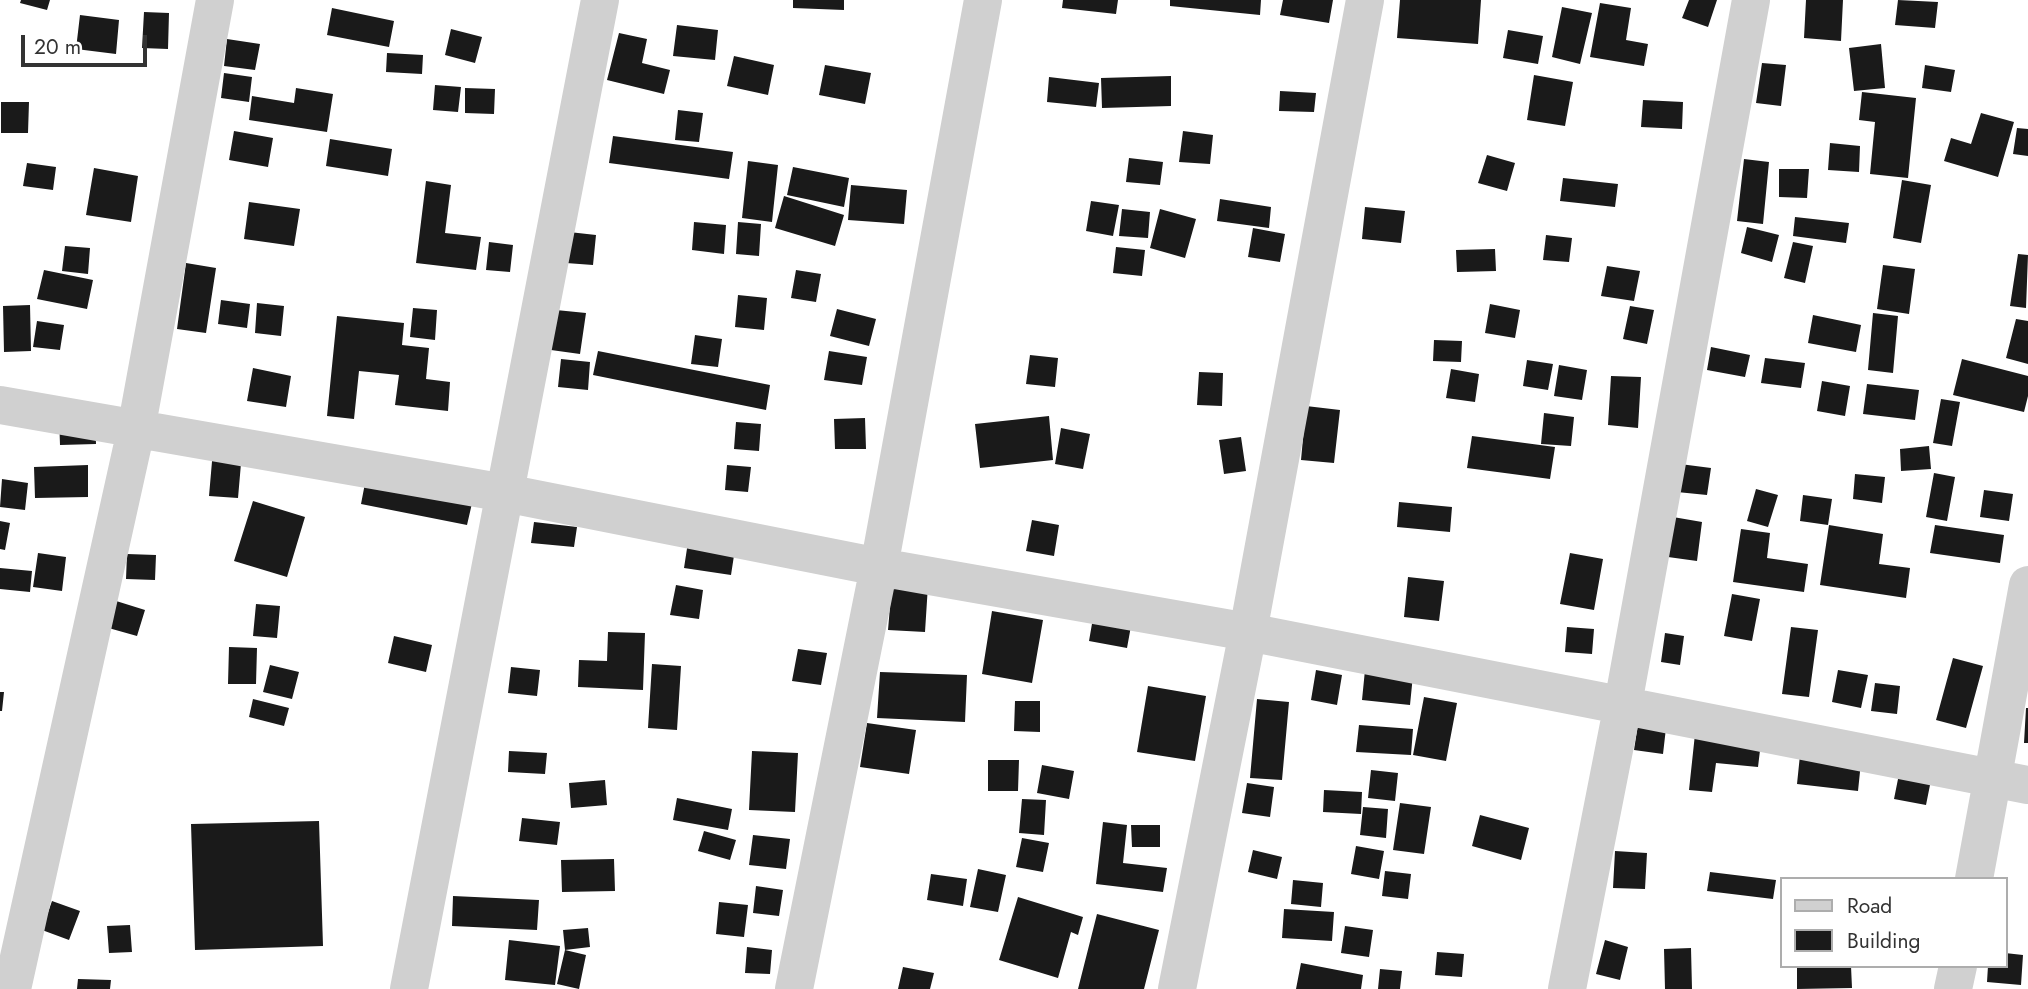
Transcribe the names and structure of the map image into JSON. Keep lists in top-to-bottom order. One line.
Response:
{"legend":["Road","Building"],"scale_bar":"20 m"}
